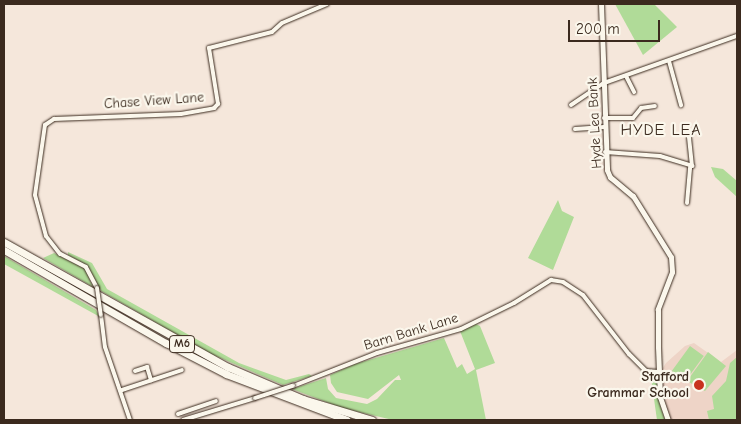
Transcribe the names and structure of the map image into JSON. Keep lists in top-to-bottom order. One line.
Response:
{"streets":{"highway":["M6"],"street":["Chase View Lane","Hyde Lea Bank","Barn Bank Lane"]},"crossings":[["Hyde Lea Bank","Barn Bank Lane"]],"districts":["HYDE LEA"],"places":["Stafford Grammar School"],"scale_bar":"200 m"}
